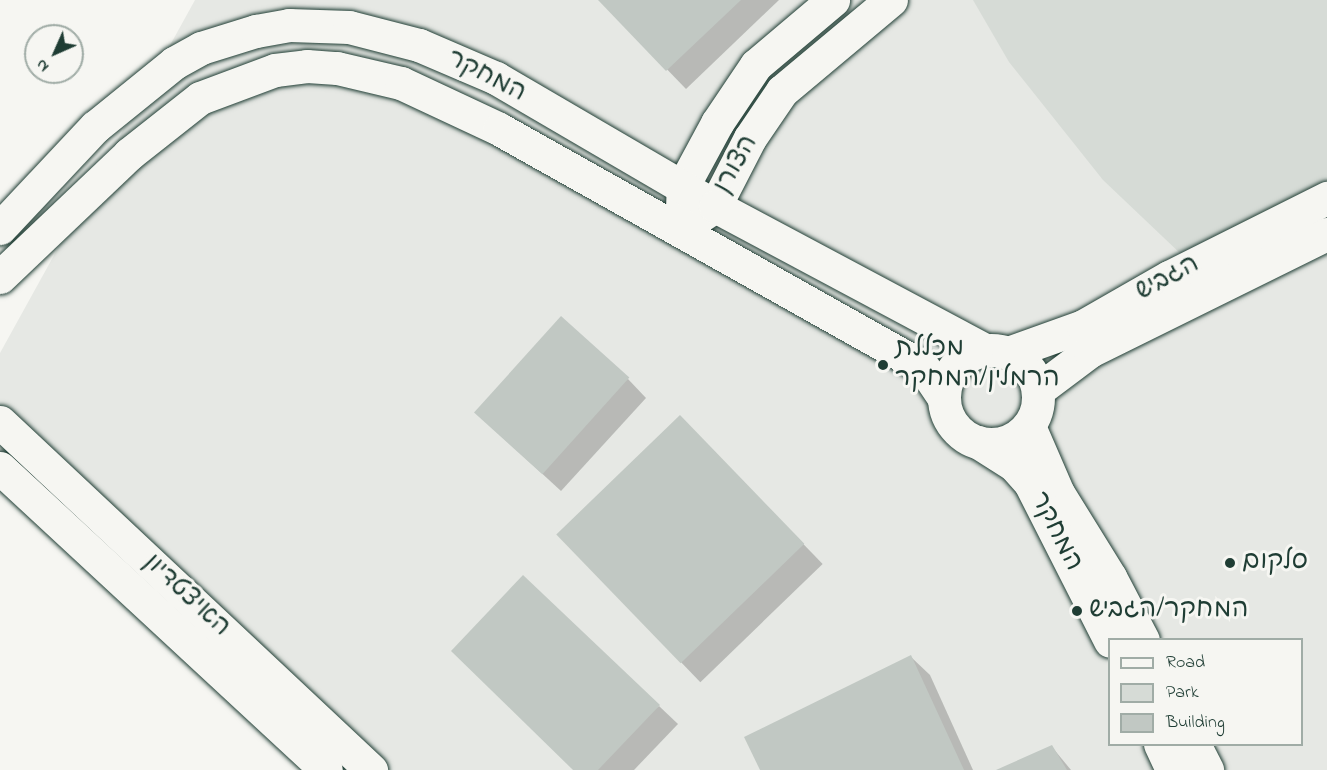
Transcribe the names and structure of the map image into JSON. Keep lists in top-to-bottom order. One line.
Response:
{"streets":{"street":["המחקר","הצורן","הגביש","האיצטדיון"]},"crossings":[["המחקר","הצורן"],["המחקר","הגביש"]],"places":["מכללת הרמלין/המחקר","סלקום","המחקר/הגביש"],"legend":["Road","Park","Building"],"north":"bottom left"}
